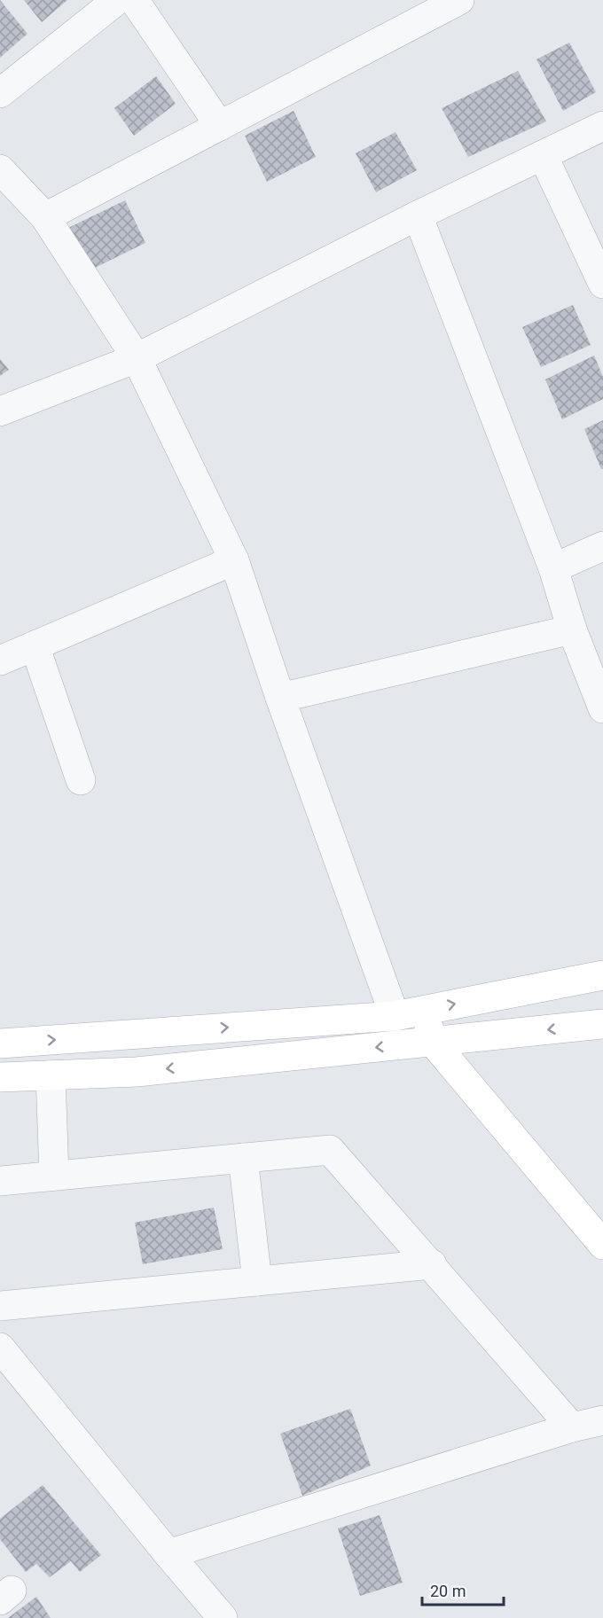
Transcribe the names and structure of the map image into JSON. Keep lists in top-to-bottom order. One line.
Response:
{"scale_bar":"20 m"}
